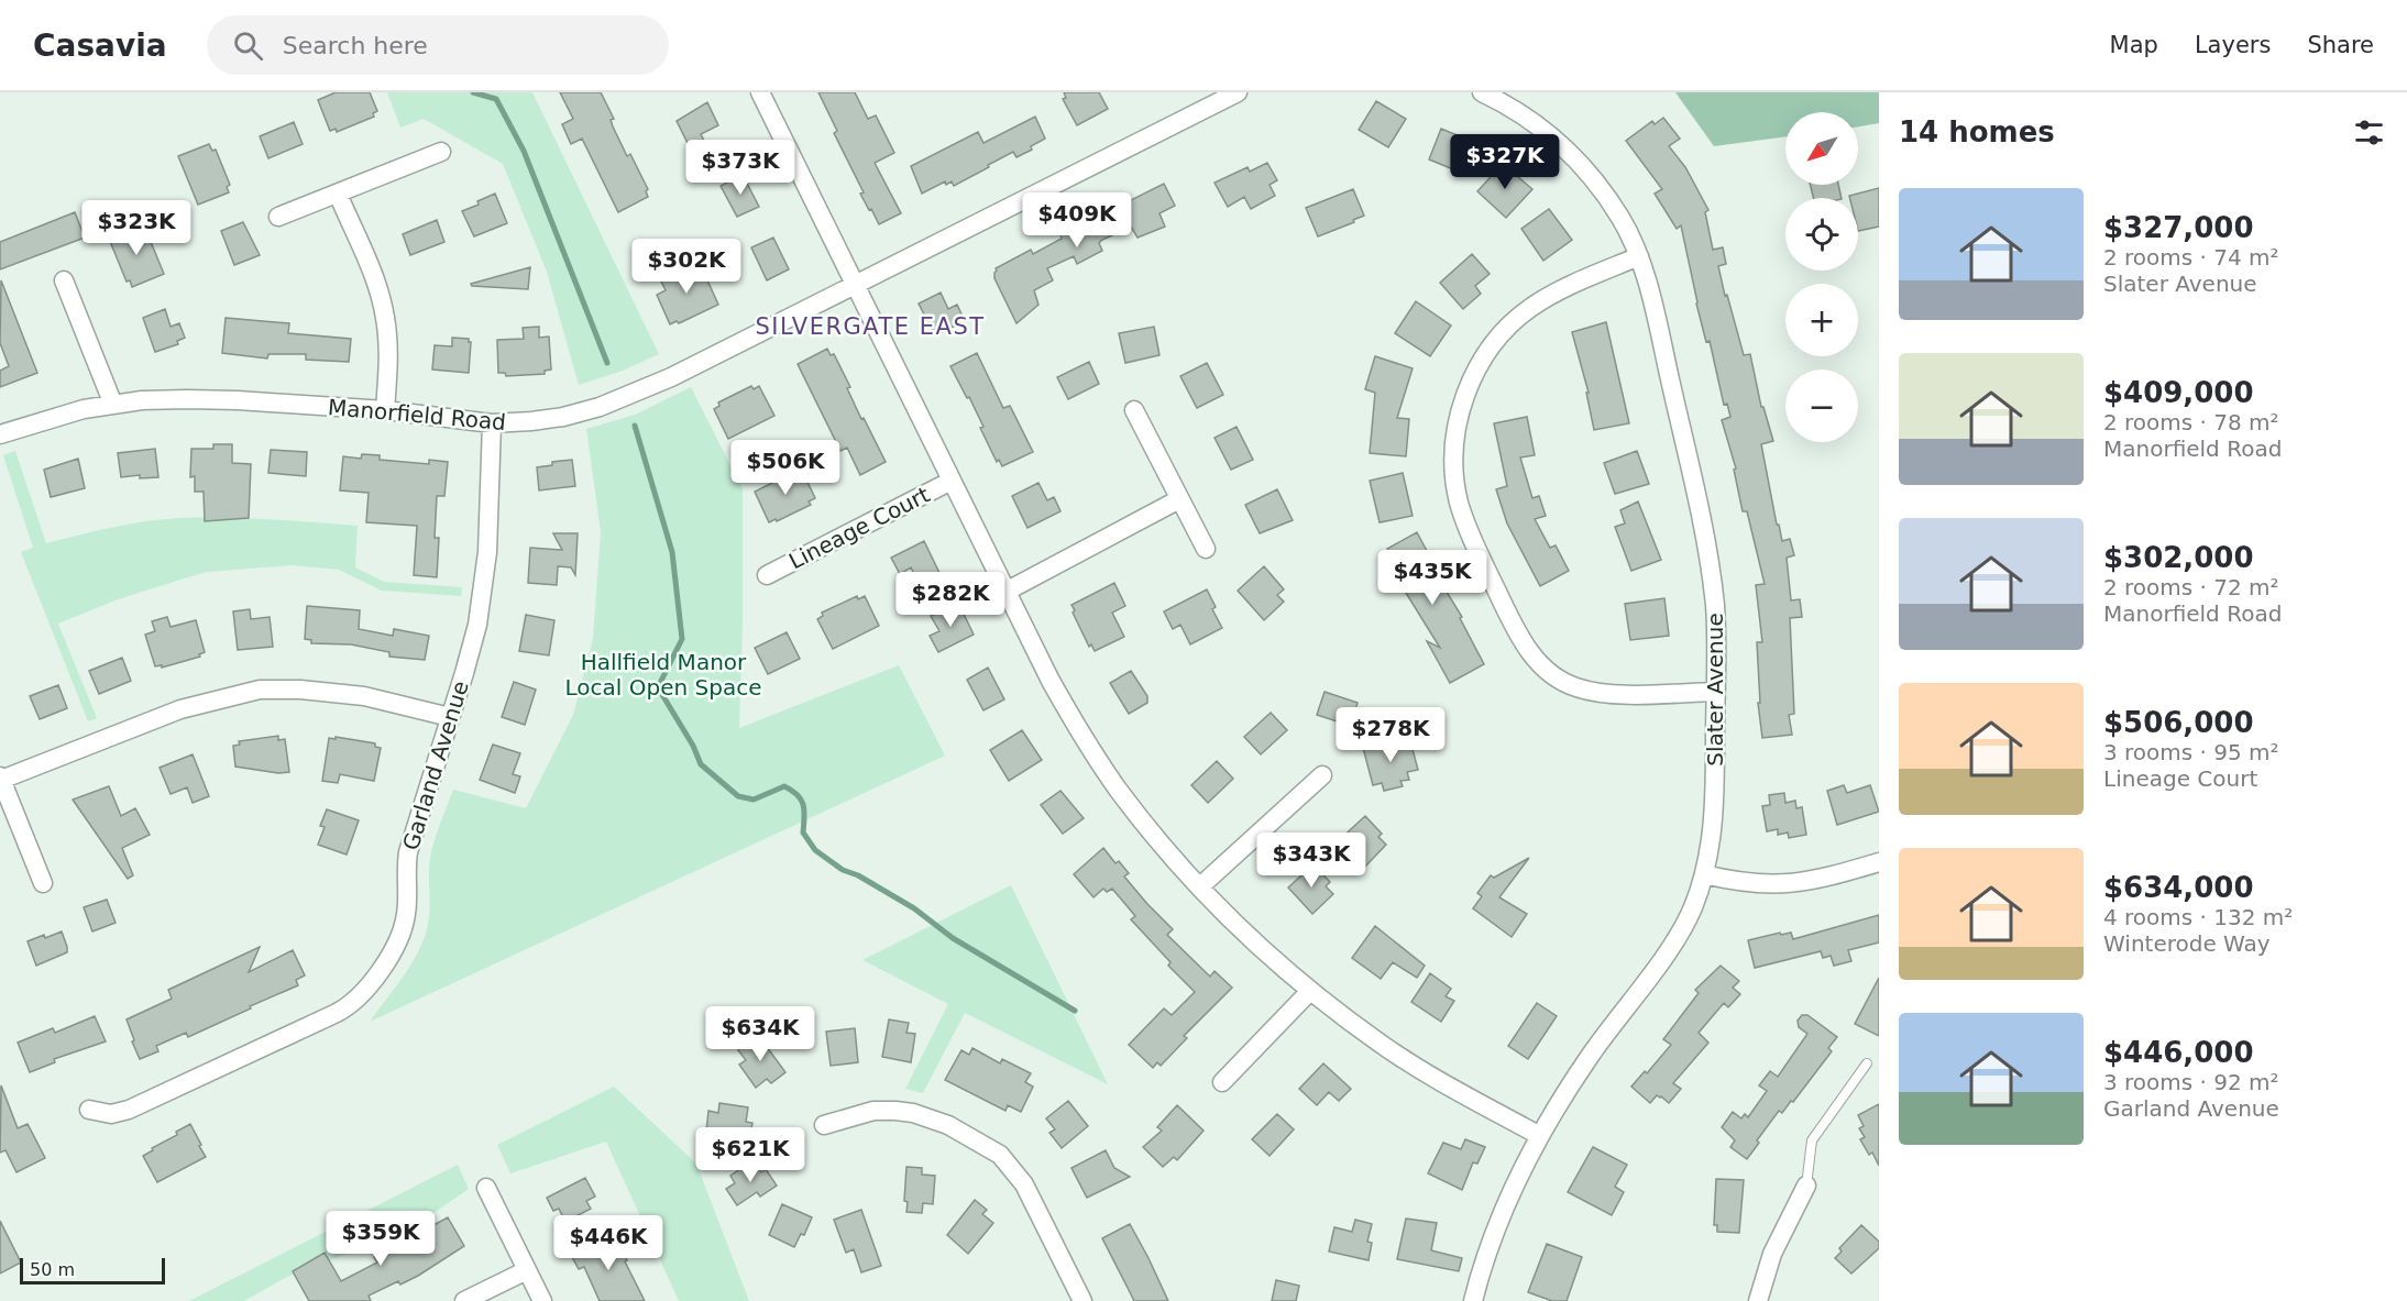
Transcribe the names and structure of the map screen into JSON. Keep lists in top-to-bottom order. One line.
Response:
{"streets":{"street":["Manorfield Road","Lineage Court","Slater Avenue","Garland Avenue"]},"crossings":[["Manorfield Road","Garland Avenue"]],"districts":["SILVERGATE EAST"],"parks":["Hallfield Manor Local Open Space"],"scale_bar":"50 m","north":"bottom left","page":{"header":"Casavia","search":"Search here","nav":["Map","Layers","Share"],"heading":"14 homes","map_buttons":["+","−"],"price":["$327K","$373K","$409K","$323K","$302K","$506K","$435K","$282K","$278K","$343K","$634K","$621K","$359K","$446K"],"list":[{"name":"$327,000","note":"2 rooms · 74 m² · Slater Avenue"},{"name":"$409,000","note":"2 rooms · 78 m² · Manorfield Road"},{"name":"$302,000","note":"2 rooms · 72 m² · Manorfield Road"},{"name":"$506,000","note":"3 rooms · 95 m² · Lineage Court"},{"name":"$634,000","note":"4 rooms · 132 m² · Winterode Way"},{"name":"$446,000","note":"3 rooms · 92 m² · Garland Avenue"}],"scale":"50 m"}}
